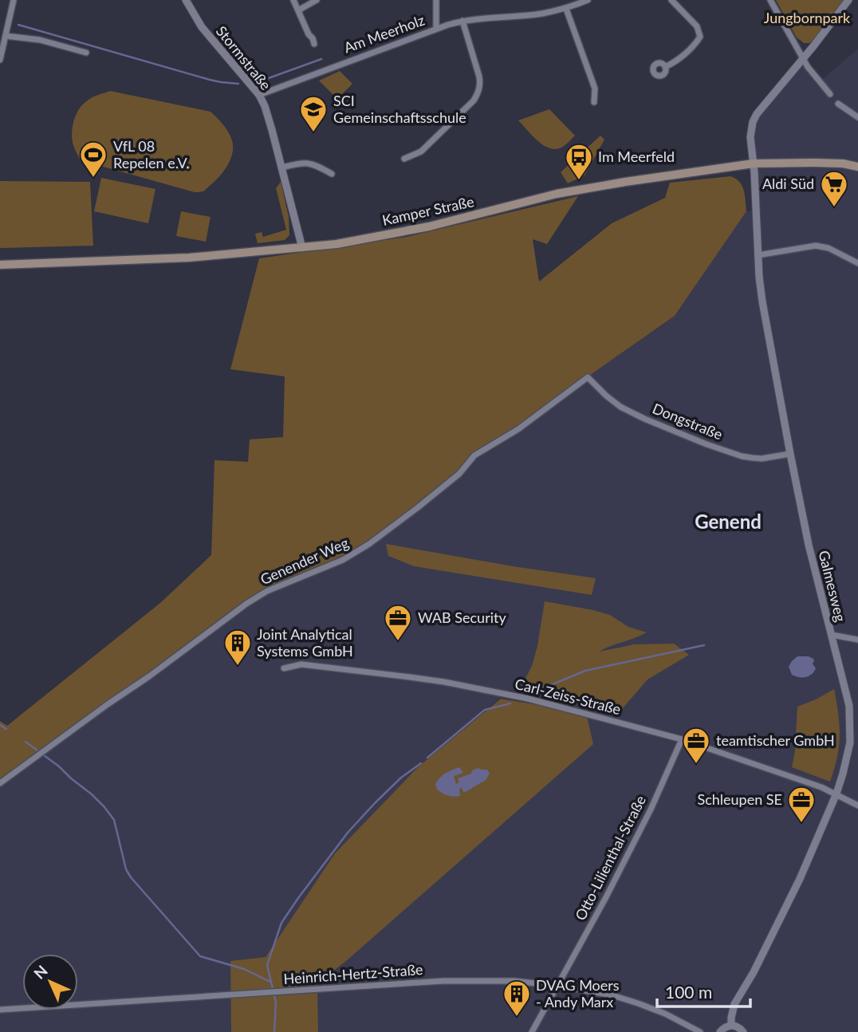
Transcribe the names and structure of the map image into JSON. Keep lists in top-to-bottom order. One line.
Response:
{"streets":{"main road":["Kamper Straße"],"street":["Am Meerholz","Stormstraße","Dongstraße","Genender Weg","Galmesweg","Carl-Zeiss-Straße","Otto-Lilienthal-Straße","Heinrich-Hertz-Straße"]},"crossings":[["Am Meerholz","Stormstraße"],["Stormstraße","Kamper Straße"],["Kamper Straße","Galmesweg"],["Dongstraße","Genender Weg"],["Dongstraße","Galmesweg"],["Galmesweg","Carl-Zeiss-Straße"],["Carl-Zeiss-Straße","Otto-Lilienthal-Straße"],["Otto-Lilienthal-Straße","Heinrich-Hertz-Straße"]],"districts":["Genend"],"parks":["Jungbornpark"],"places":{"school or university":["SCI Gemeinschaftsschule"],"sports":["VfL 08 Repelen e.V."],"bus stop":["Im Meerfeld"],"supermarket":["Aldi Süd"],"office":["WAB Security","teamtischer GmbH","Schleupen SE"],"building":["Joint Analytical Systems GmbH","DVAG Moers - Andy Marx"]},"scale_bar":"100 m","north":"top left"}
